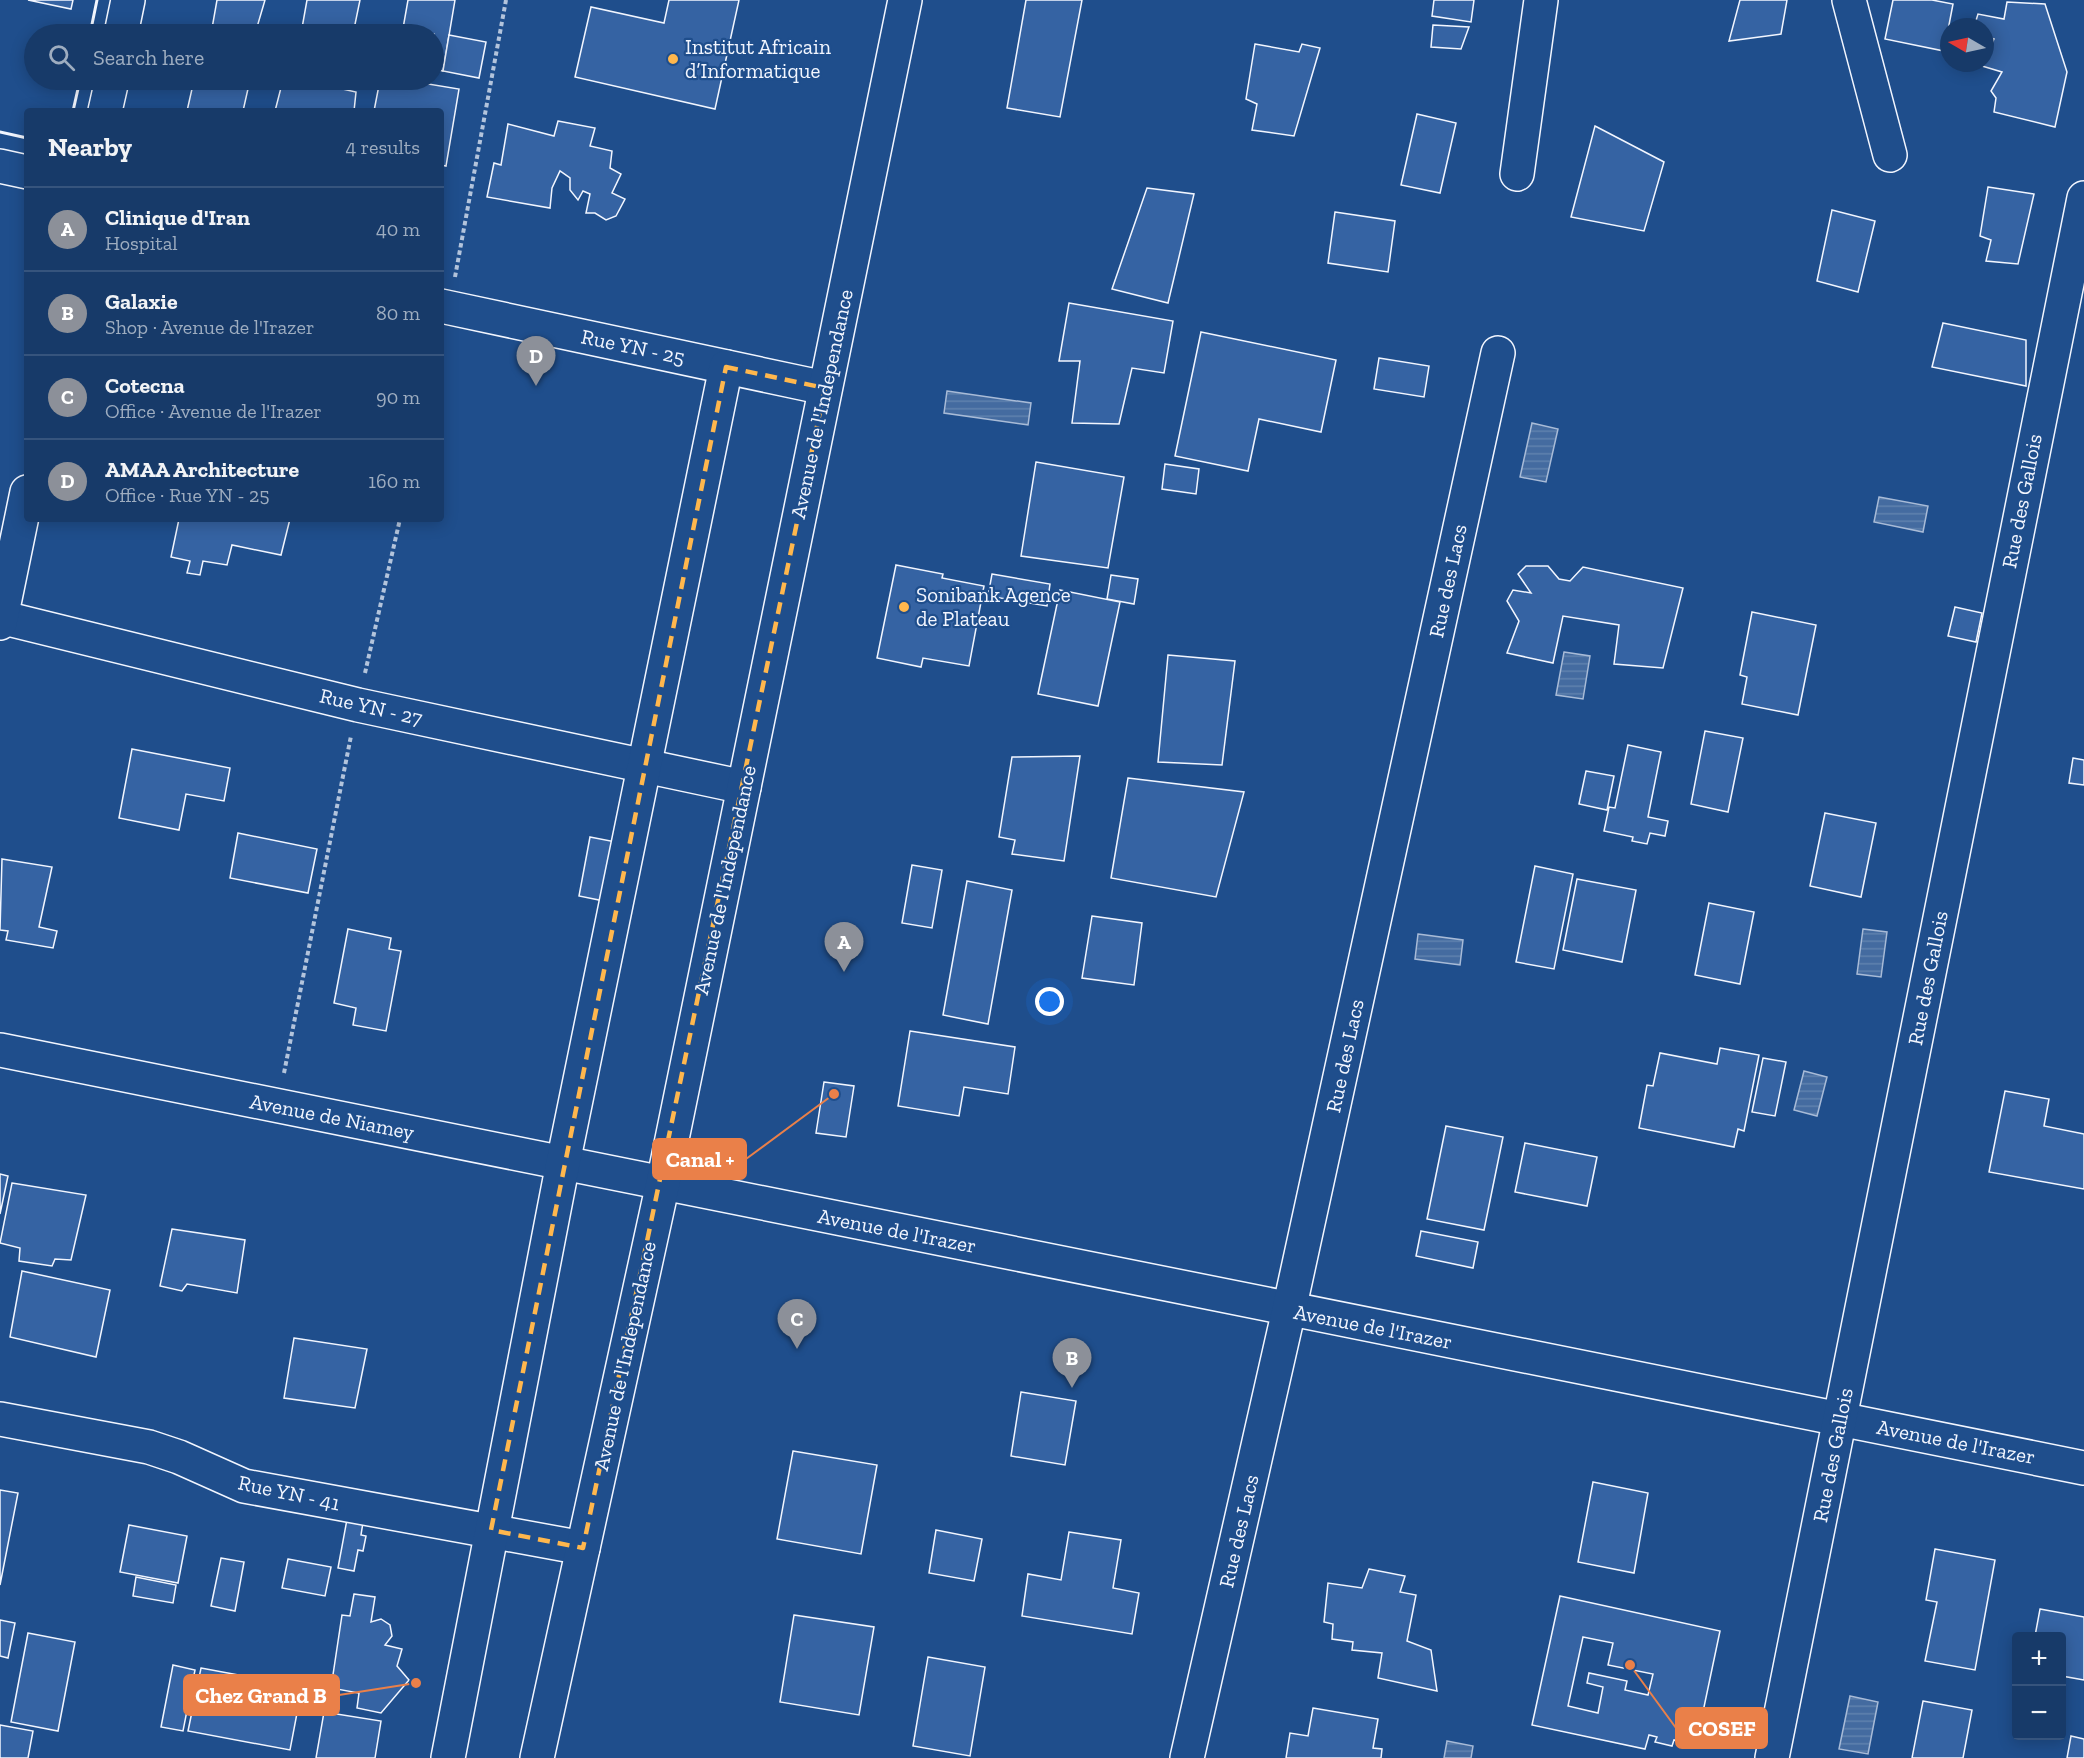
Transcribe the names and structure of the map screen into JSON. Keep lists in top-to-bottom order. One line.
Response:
{"streets":{"main road":["Rue YN - 25","Avenue de l'Independance","Rue des Gallois","Rue des Lacs","Rue YN - 27","Avenue de Niamey","Avenue de l'Irazer","Rue YN - 41"]},"crossings":[["Rue YN - 25","Avenue de l'Independance"],["Avenue de l'Independance","Rue YN - 27"],["Avenue de l'Independance","Avenue de Niamey"],["Avenue de l'Independance","Avenue de l'Irazer"],["Avenue de l'Independance","Rue YN - 41"],["Rue des Gallois","Avenue de l'Irazer"],["Rue des Lacs","Avenue de l'Irazer"],["Avenue de Niamey","Avenue de l'Irazer"]],"places":["Institut Africain d’Informatique","Sonibank Agence de Plateau","Canal +","COSEF","Chez Grand B"],"north":"left","page":{"search":"Search here","heading":["Nearby","4 results"],"list":[{"mark":"A","name":"Clinique d'Iran","note":"Hospital","value":"40 m"},{"mark":"B","name":"Galaxie","note":"Shop · Avenue de l'Irazer","value":"80 m"},{"mark":"C","name":"Cotecna","note":"Office · Avenue de l'Irazer","value":"90 m"},{"mark":"D","name":"AMAA Architecture","note":"Office · Rue YN - 25","value":"160 m"}],"pins":["D","A","C","B"],"map_buttons":["+","−"]}}
